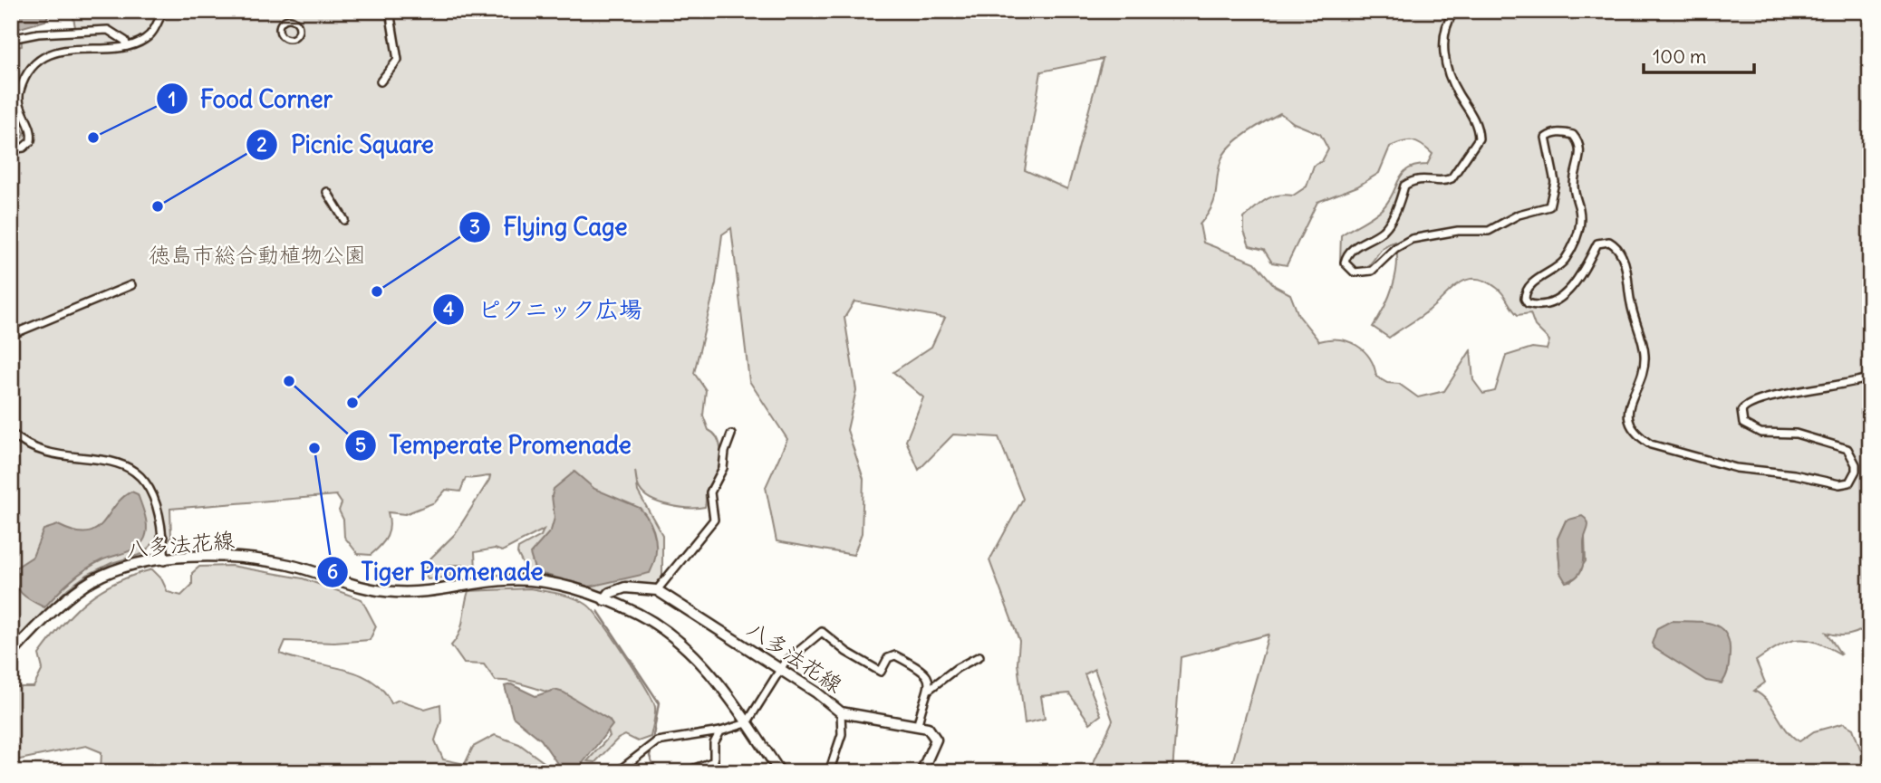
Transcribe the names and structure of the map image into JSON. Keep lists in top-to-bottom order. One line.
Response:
{"streets":{"main road":["八多法花線"]},"parks":["徳島市総合動植物公園"],"places":["Food Corner","Picnic Square","Flying Cage","Temperate Promenade","ピクニック広場","Tiger Promenade"],"scale_bar":"100 m"}
